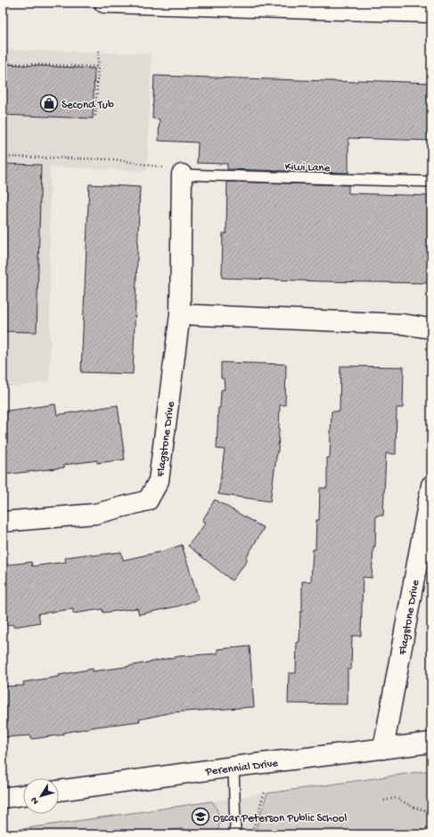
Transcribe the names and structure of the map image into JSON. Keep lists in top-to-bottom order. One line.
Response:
{"streets":{"street":["Flagstone Drive","Perennial Drive"],"lane":["Kiwi Lane"]},"crossings":[["Kiwi Lane","Flagstone Drive"],["Flagstone Drive","Perennial Drive"]],"places":{"shop":["Second Tub"],"school or university":["Oscar Peterson Public School"]},"north":"bottom left"}
